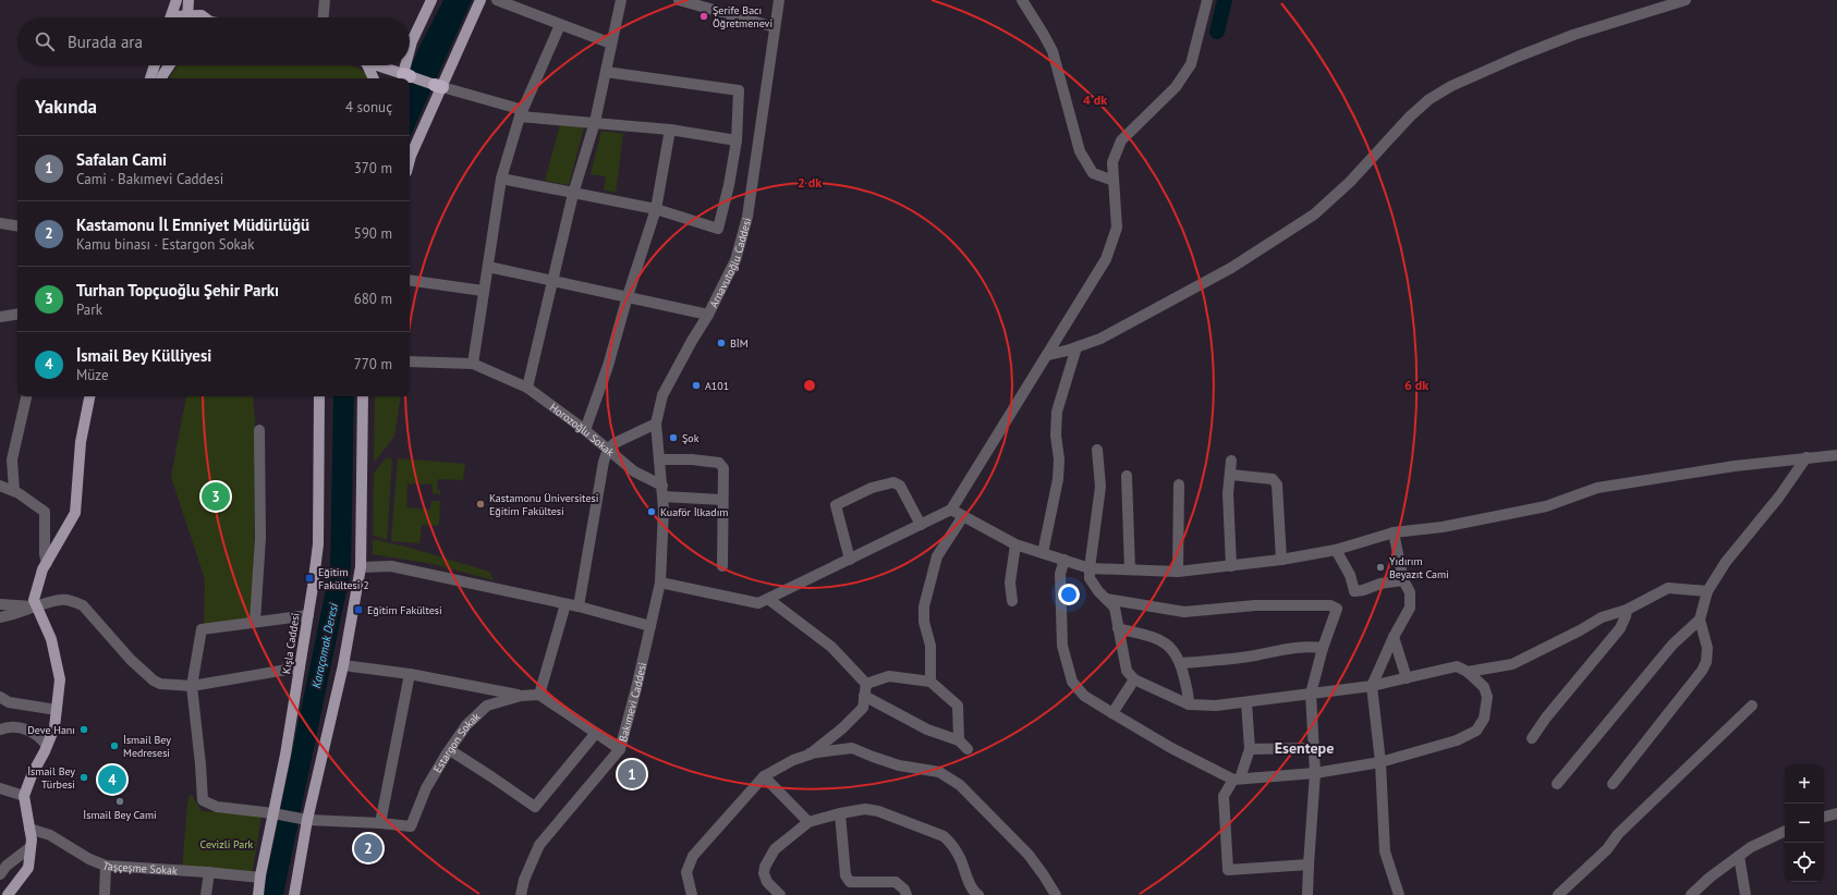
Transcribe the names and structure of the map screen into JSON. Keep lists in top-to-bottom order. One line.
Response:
{"streets":{"main road":["Kışla Caddesi"],"street":["Arnavutoğlu Caddesi","Horozoğlu Sokak","Bakımevi Caddesi","Estargon Sokak","Taşçeşme Sokak"]},"crossings":[["Arnavutoğlu Caddesi","Horozoğlu Sokak"],["Kışla Caddesi","Estargon Sokak"],["Kışla Caddesi","Taşçeşme Sokak"]],"districts":["Esentepe"],"water":["Karaçomak Deresi"],"parks":["Cevizli Park"],"places":{"other":["Şerife Bacı Öğretmenevi","BİM","A101","Şok","Kastamonu Üniversitesi Eğitim Fakültesi","Kuaför İlkadım","Yıdırım Beyazıt Cami","Deve Hanı","İsmail Bey Medresesi","İsmail Bey Türbesi","İsmail Bey Cami"],"transit":["Eğitim Fakültesi 2","Eğitim Fakültesi"]},"page":{"search":"Burada ara","heading":["Yakında","4 sonuç"],"list":[{"mark":"1","name":"Safalan Cami","note":"Cami · Bakımevi Caddesi","value":"370 m"},{"mark":"2","name":"Kastamonu İl Emniyet Müdürlüğü","note":"Kamu binası · Estargon Sokak","value":"590 m"},{"mark":"3","name":"Turhan Topçuoğlu Şehir Parkı","note":"Park","value":"680 m"},{"mark":"4","name":"İsmail Bey Külliyesi","note":"Müze","value":"770 m"}],"pins":["3","1","4","2"],"map_buttons":["+","−"]},"rings":["4 dk","2 dk","6 dk"]}
